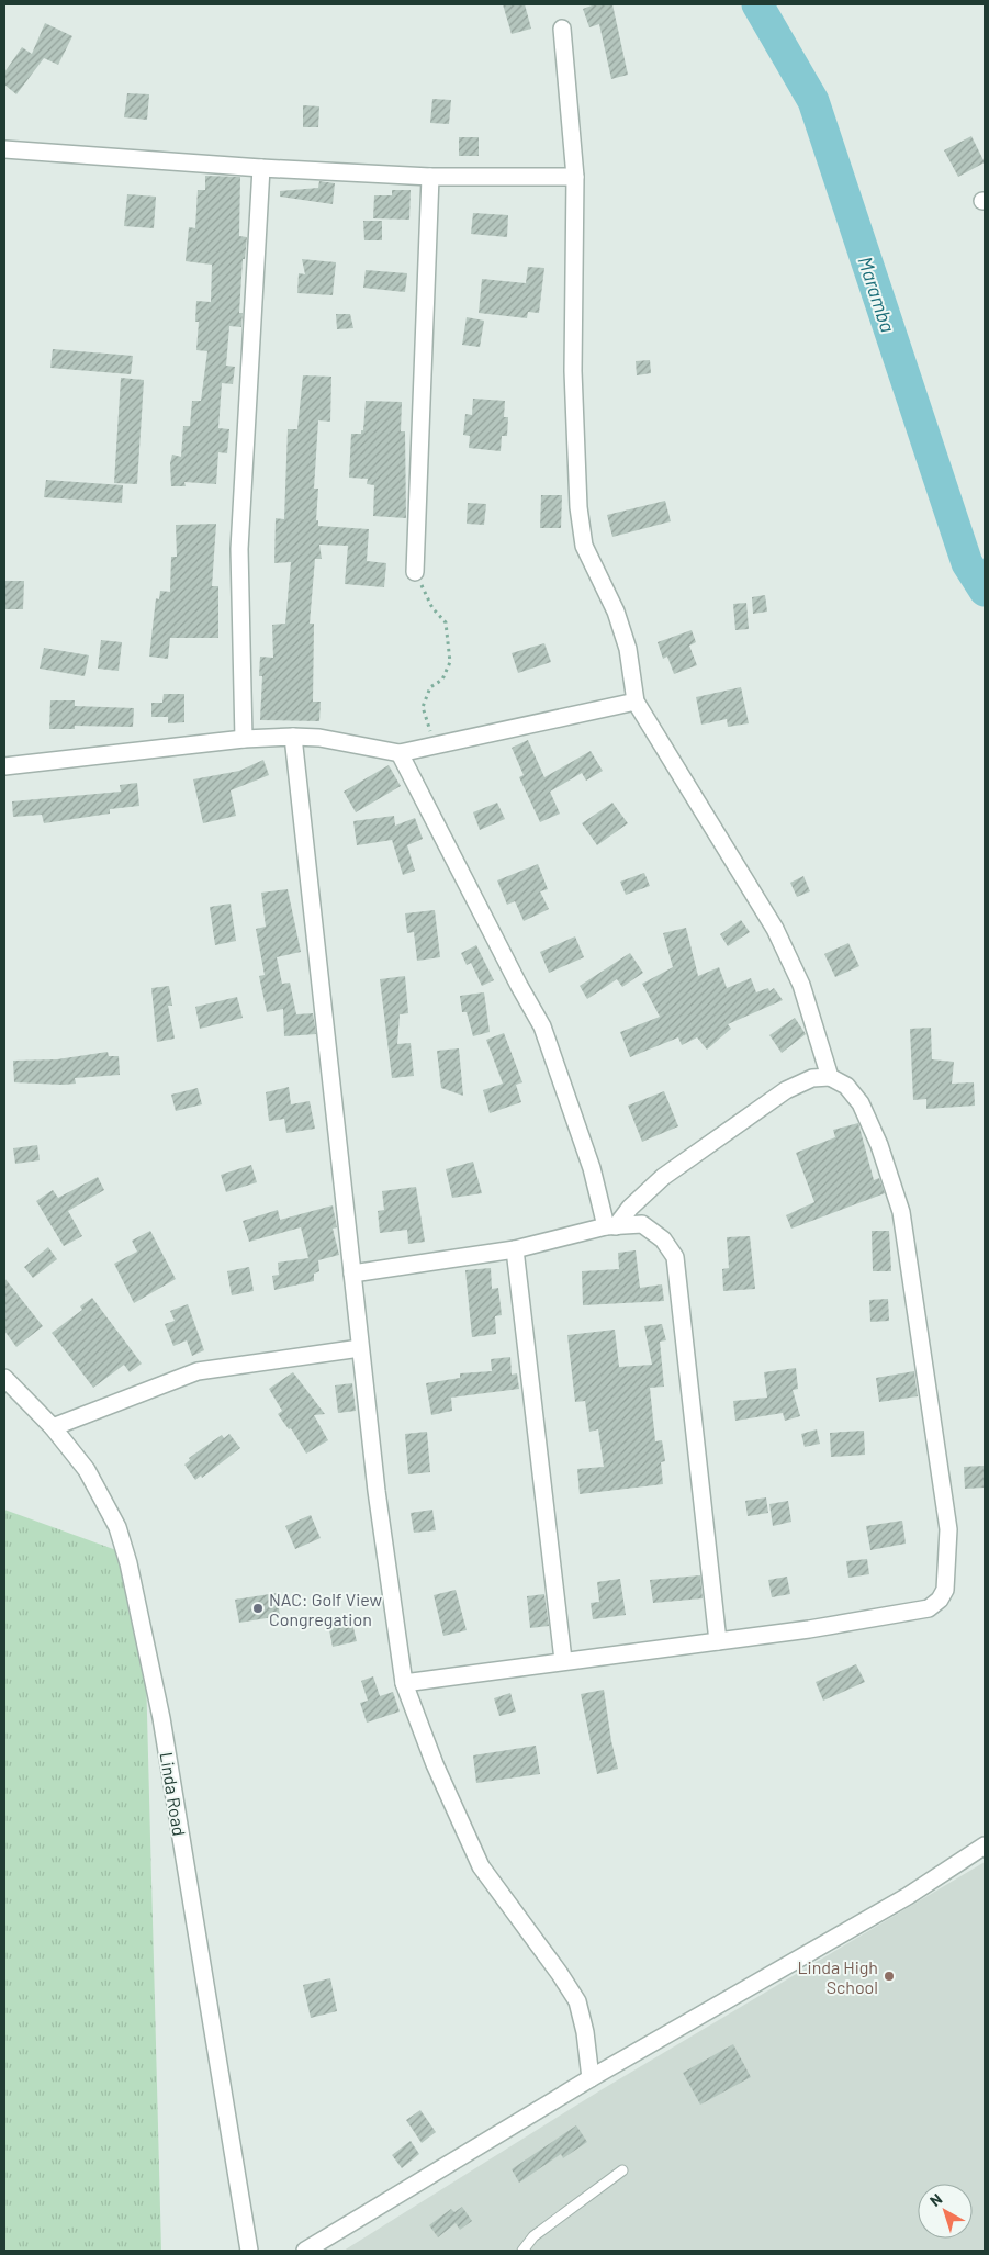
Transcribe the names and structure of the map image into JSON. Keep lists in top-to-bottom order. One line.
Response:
{"streets":{"street":["Linda Road"]},"water":["Maramba"],"places":["NAC: Golf View Congregation","Linda High School"],"north":"top left"}
